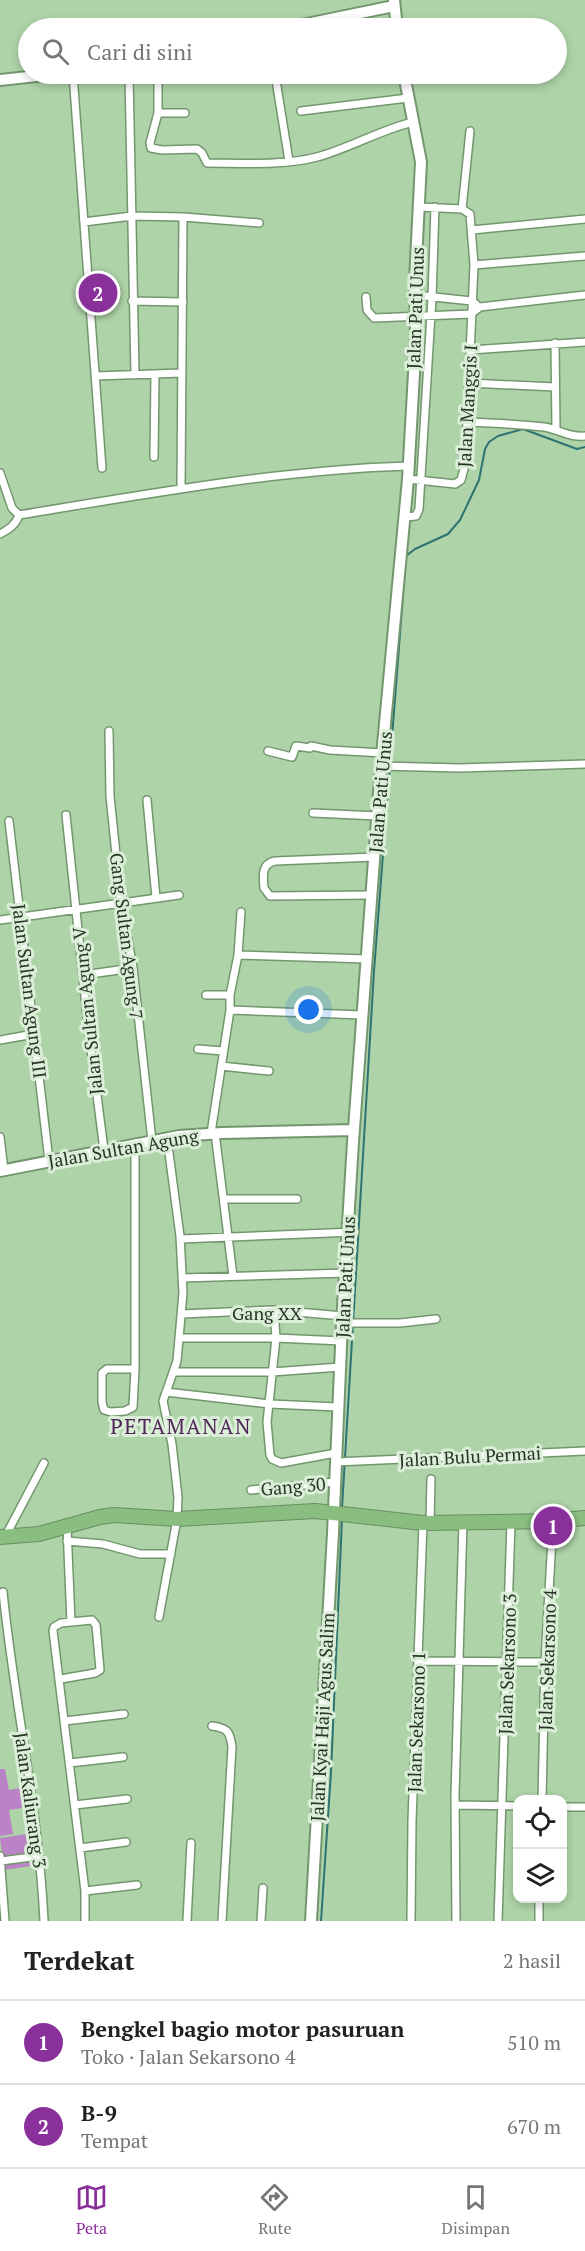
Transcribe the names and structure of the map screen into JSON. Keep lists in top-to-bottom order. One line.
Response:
{"streets":{"main road":["Jalan Pati Unus","Jalan Sultan Agung","Jalan Kyai Haji Agus Salim"],"street":["Jalan Manggis I","Gang Sultan Agung 7","Jalan Sultan Agung III","Jalan Sultan Agung V","Gang XX","Jalan Bulu Permai","Gang 30","Jalan Sekarsono 4","Jalan Sekarsono 3","Jalan Sekarsono 1","Jalan Kaliurang 3"]},"crossings":[["Jalan Pati Unus","Jalan Manggis I"],["Jalan Pati Unus","Jalan Sultan Agung"],["Jalan Pati Unus","Gang XX"],["Jalan Pati Unus","Jalan Bulu Permai"],["Jalan Pati Unus","Gang 30"],["Jalan Pati Unus","Jalan Kyai Haji Agus Salim"],["Gang Sultan Agung 7","Jalan Sultan Agung"],["Jalan Sultan Agung III","Jalan Sultan Agung"],["Jalan Sultan Agung V","Jalan Sultan Agung"]],"districts":["PETAMANAN"],"page":{"search":"Cari di sini","pins":["2","1"],"heading":["Terdekat","2 hasil"],"list":[{"mark":"1","name":"Bengkel bagio motor pasuruan","note":"Toko · Jalan Sekarsono 4","value":"510 m"},{"mark":"2","name":"B-9","note":"Tempat","value":"670 m"}],"nav":["Peta","Rute","Disimpan"]}}
